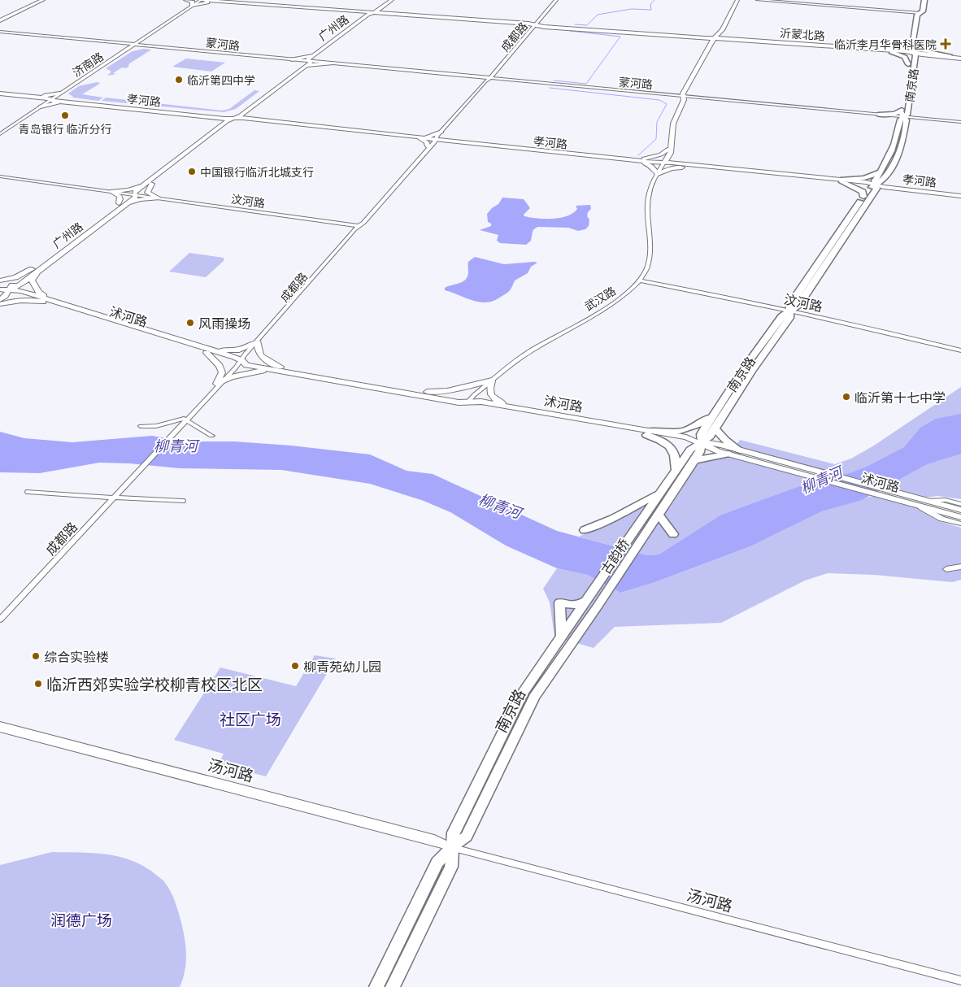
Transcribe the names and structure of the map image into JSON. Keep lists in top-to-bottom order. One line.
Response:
{"streets":{"highway":["南京路","古韵桥"],"main road":["广州路","沂蒙北路","孝河路","武汉路","沭河路"],"street":["成都路","蒙河路","济南路","汶河路","汤河路"]},"crossings":[["广州路","沂蒙北路"],["广州路","蒙河路"],["广州路","孝河路"],["广州路","汶河路"],["广州路","沭河路"],["沂蒙北路","成都路"],["沂蒙北路","济南路"],["沂蒙北路","南京路"],["成都路","蒙河路"],["成都路","孝河路"],["成都路","汶河路"],["成都路","沭河路"],["蒙河路","济南路"],["蒙河路","南京路"],["济南路","孝河路"],["南京路","孝河路"],["南京路","汶河路"],["南京路","沭河路"],["南京路","古韵桥"],["南京路","汤河路"],["孝河路","武汉路"],["汶河路","武汉路"],["武汉路","沭河路"]],"water":["柳青河"],"parks":["社区广场","润德广场"],"places":{"health":["临沂李月华骨科医院"],"other":["临沂第四中学","青岛银行 临沂分行","中国银行临沂北城支行","风雨操场","临沂第十七中学","综合实验楼","柳青苑幼儿园","临沂西郊实验学校柳青校区北区"]}}
